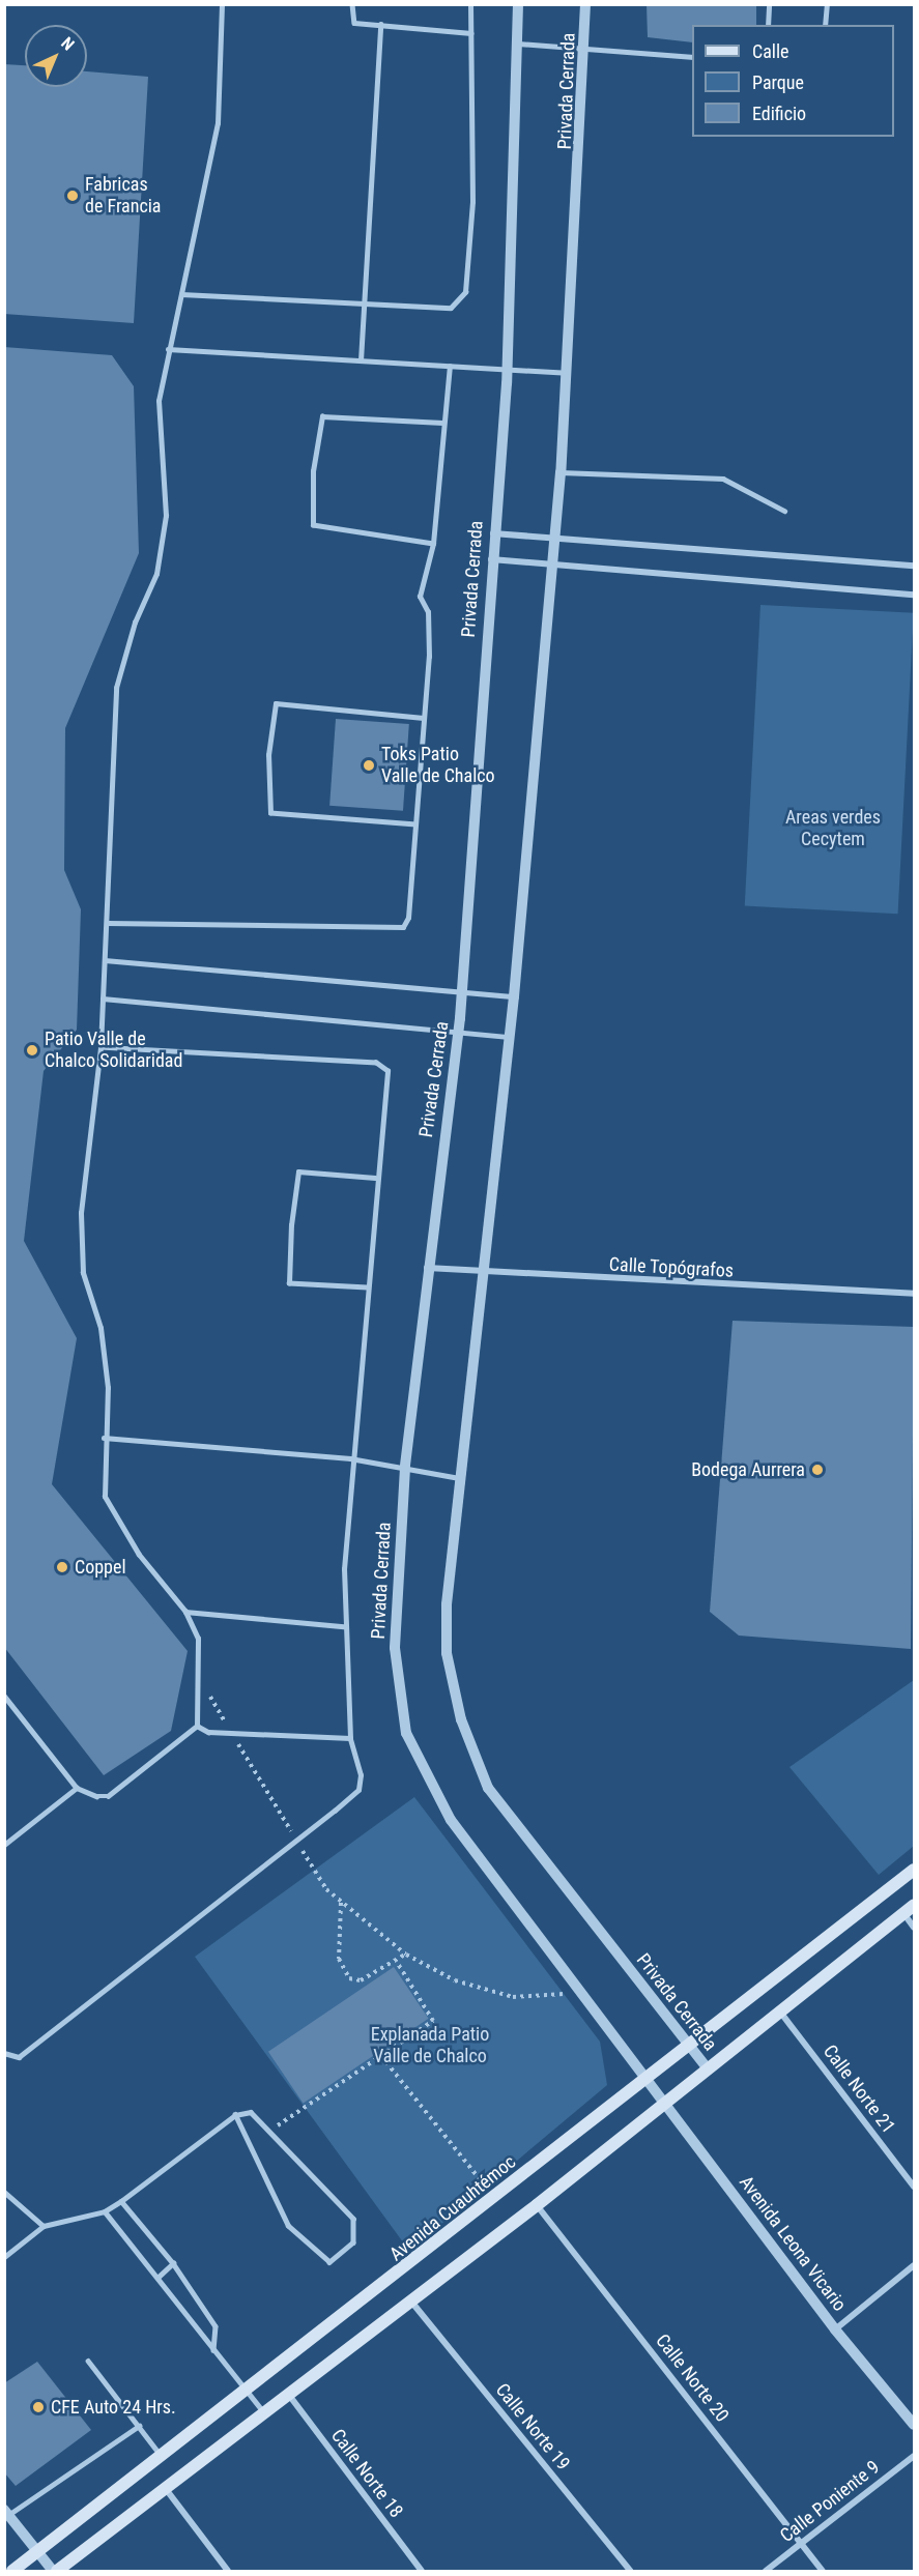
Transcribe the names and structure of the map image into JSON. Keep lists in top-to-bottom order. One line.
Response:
{"streets":{"main road":["Avenida Cuauhtémoc"],"street":["Privada Cerrada","Calle Topógrafos","Calle Norte 21","Avenida Leona Vicario","Calle Norte 20","Calle Norte 19","Calle Norte 18","Calle Poniente 9"]},"crossings":[["Privada Cerrada","Calle Topógrafos"],["Privada Cerrada","Avenida Cuauhtémoc"],["Privada Cerrada","Avenida Leona Vicario"],["Avenida Cuauhtémoc","Avenida Leona Vicario"],["Calle Norte 20","Calle Poniente 9"]],"parks":["Areas verdes Cecytem","Explanada Patio Valle de Chalco"],"places":["Fabricas de Francia","Toks Patio Valle de Chalco","Patio Valle de Chalco Solidaridad","Bodega Aurrera","Coppel","CFE Auto 24 Hrs."],"legend":["Calle","Parque","Edificio"],"north":"top right"}
